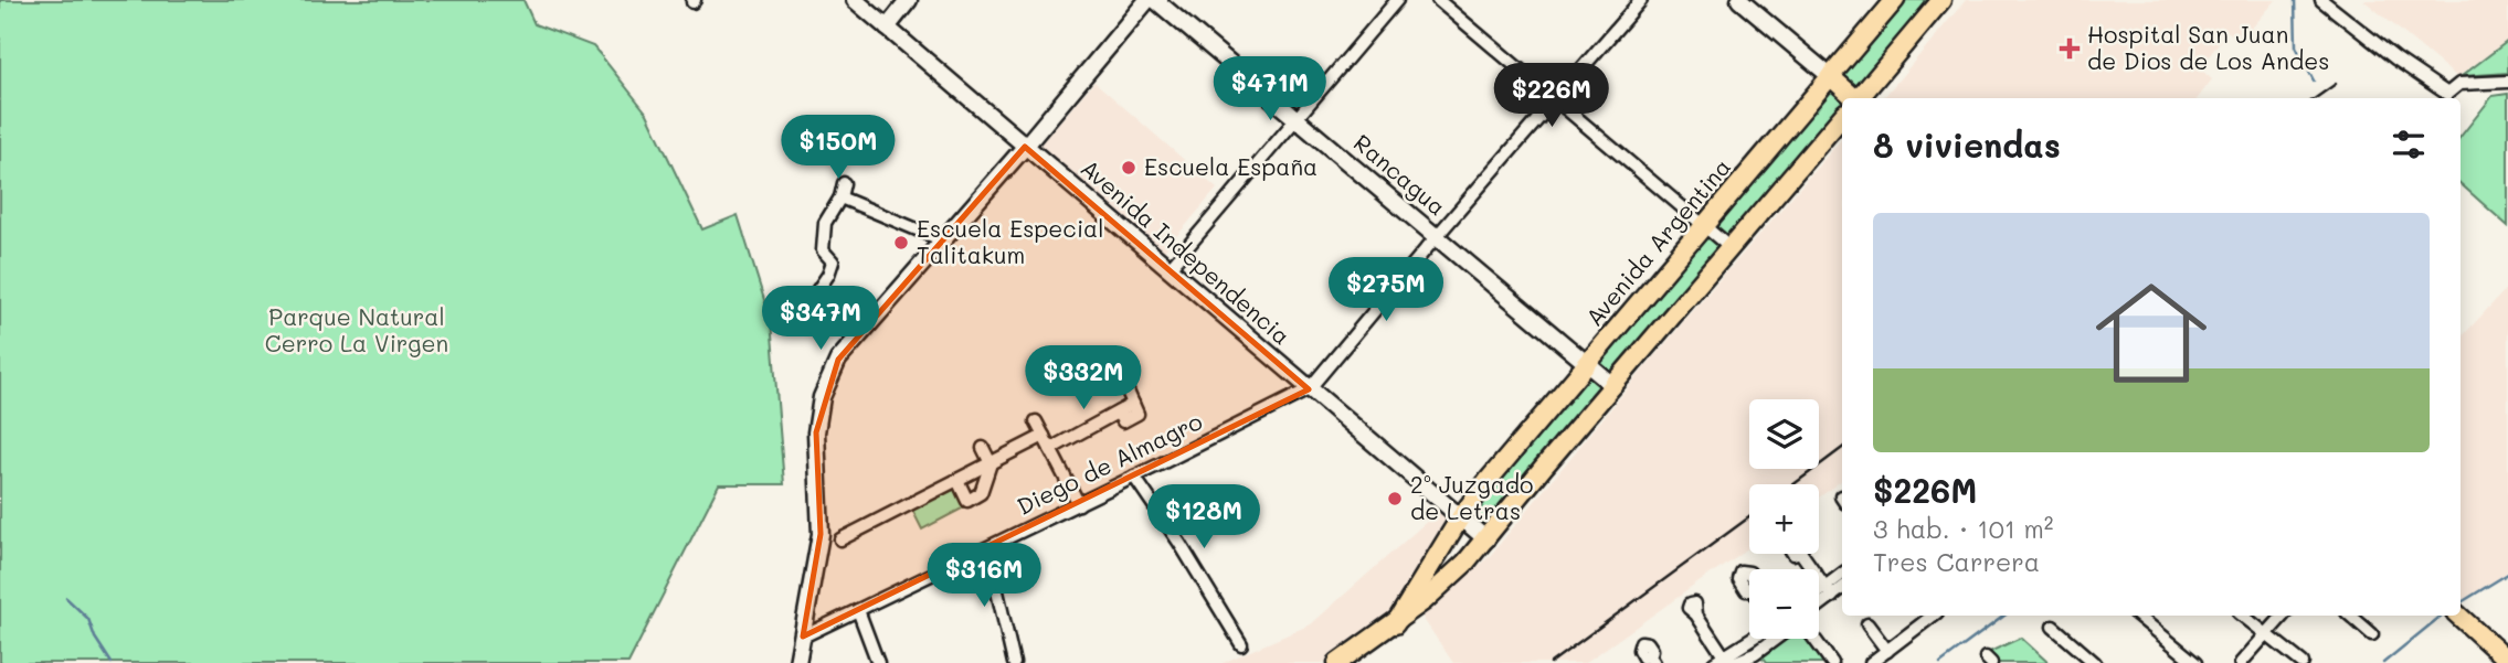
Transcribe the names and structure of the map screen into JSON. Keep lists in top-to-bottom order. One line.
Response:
{"streets":{"main road":["Rancagua","Avenida Argentina","Avenida Independencia"],"street":["Diego de Almagro"]},"crossings":[["Rancagua","Avenida Argentina"],["Avenida Argentina","Avenida Independencia"],["Avenida Independencia","Diego de Almagro"]],"parks":["Parque Natural Cerro La Virgen"],"places":{"health":["Hospital San Juan de Dios de Los Andes"],"other":["Escuela España","Escuela Especial Talitakum","2º Juzgado de Letras"]},"page":{"price":["$471M","$226M","$150M","$275M","$347M","$332M","$128M","$316M"],"heading":"8 viviendas","list":[{"name":"$226M","note":"3 hab. · 101 m² · Tres Carrera"}],"map_buttons":["+","−"]}}
